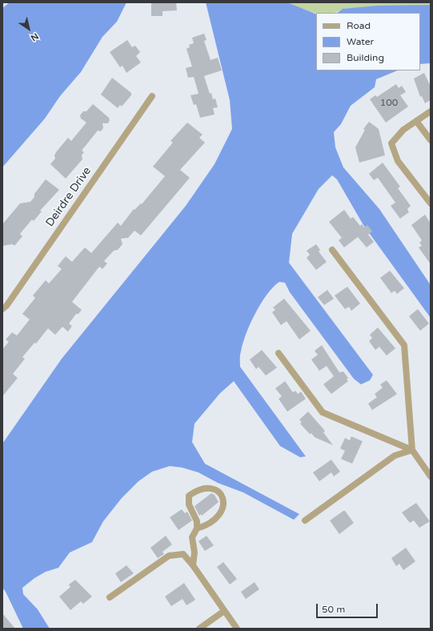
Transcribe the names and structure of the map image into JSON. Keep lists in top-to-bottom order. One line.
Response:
{"streets":{"street":["Deirdre Drive"]},"house_numbers":["100"],"legend":["Road","Water","Building"],"scale_bar":"50 m","north":"bottom right"}
